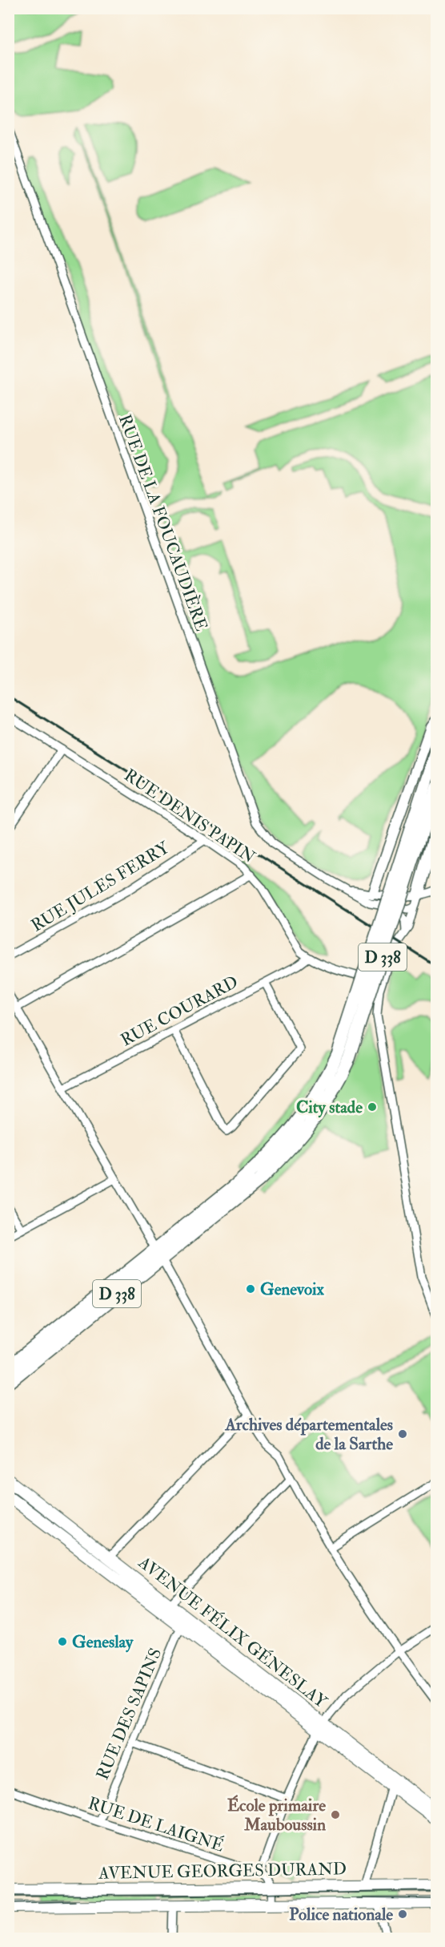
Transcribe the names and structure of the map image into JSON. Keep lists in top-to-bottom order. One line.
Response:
{"streets":{"main road":["D 338","AVENUE FÉLIX GÉNESLAY","AVENUE GEORGES DURAND"],"street":["RUE DE LA FOUCAUDIÈRE","RUE DENIS PAPIN","RUE JULES FERRY","RUE COURARD","RUE DES SAPINS","RUE DE LAIGNÉ"]},"crossings":[["RUE DENIS PAPIN","RUE JULES FERRY"],["RUE DENIS PAPIN","RUE COURARD"],["AVENUE FÉLIX GÉNESLAY","RUE DES SAPINS"],["RUE DES SAPINS","RUE DE LAIGNÉ"]],"places":["City stade","Genevoix","Archives départementales de la Sarthe","Geneslay","École primaire Mauboussin","Police nationale"]}
